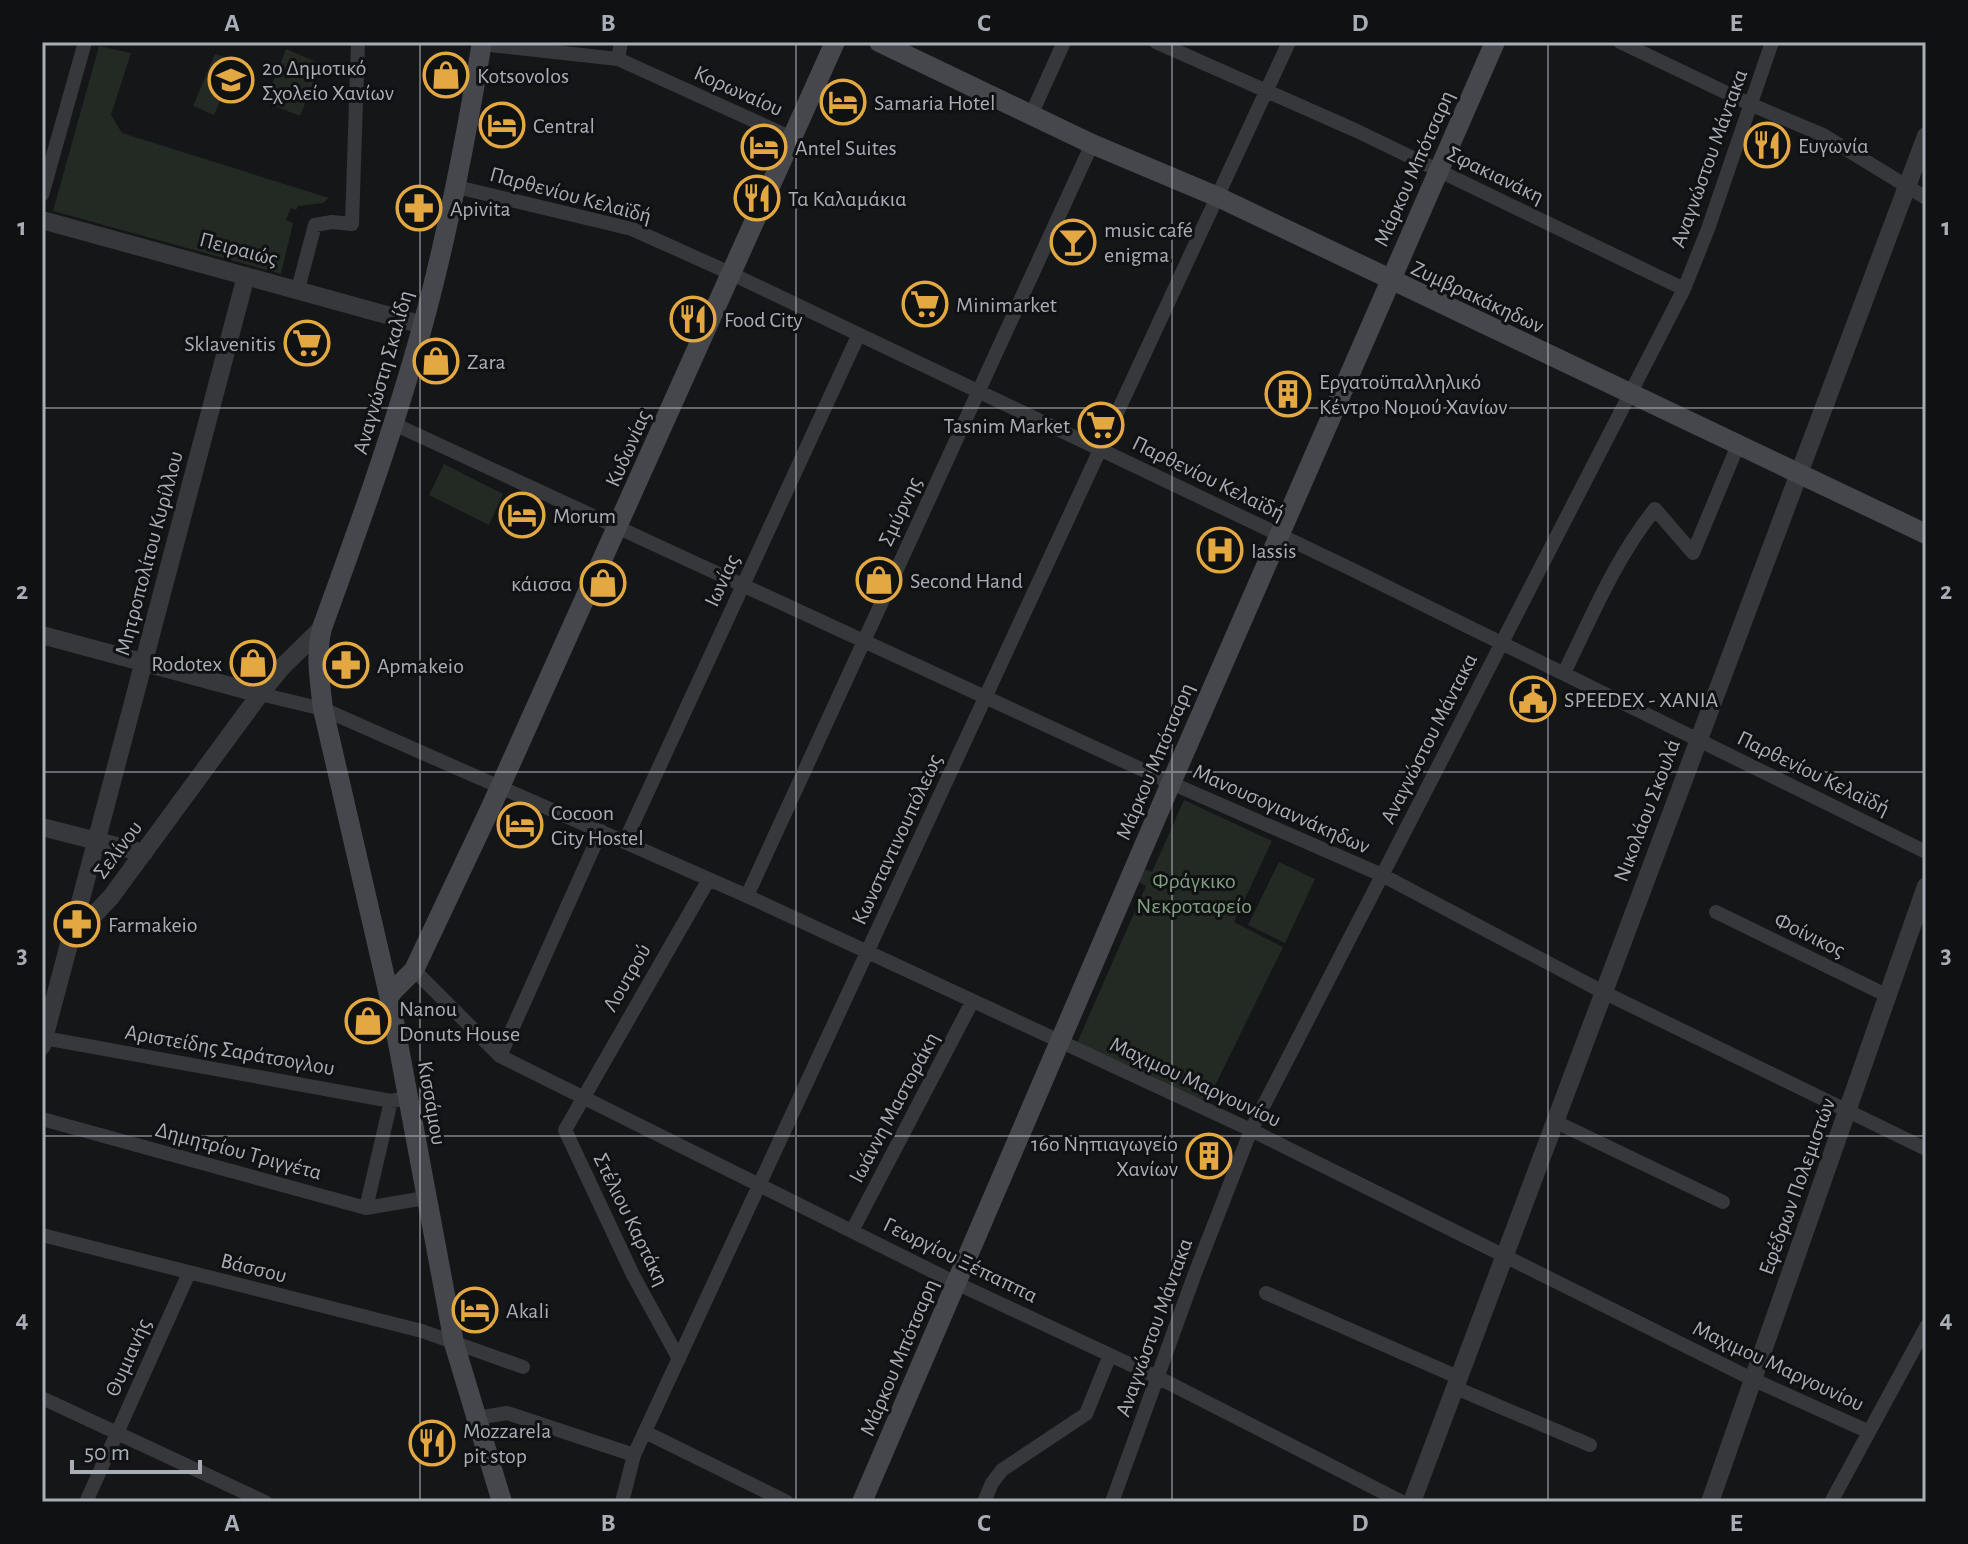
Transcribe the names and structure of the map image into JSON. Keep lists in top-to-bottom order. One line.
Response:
{"streets":{"main road":["Μάρκου Μπότσαρη","Ζυμβρακάκηδων","Αναγνώστη Σκαλίδη","Κυδωνίας","Κισσάμου"],"street":["Κορωναίου","Αναγνώστου Μάντακα","Σφακιανάκη","Παρθενίου Κελαϊδή","Πειραιώς","Σμύρνης","Μητροπολίτου Κυρίλλου","Ιωνίας","Μανουσογιαννάκηδων","Νικολάου Σκουλά","Κωνσταντινουπόλεως","Σελίνου","Φοίνικος","Λουτρού","Αριστείδης Σαράτσογλου","Μαχιμου Mαργουνίου","Ιωάννη Μαστοράκη","Δημητρίου Τριγγέτα","Εφέδρων Πολεμιστών","Στέλιου Καρτάκη","Γεωργίου Ξέπαππα","Βάσσου","Θυμιανής"]},"crossings":[["Κορωναίου","Αναγνώστη Σκαλίδη"],["Κορωναίου","Κυδωνίας"],["Αναγνώστου Μάντακα","Σφακιανάκη"],["Αναγνώστου Μάντακα","Παρθενίου Κελαϊδή"],["Αναγνώστου Μάντακα","Ζυμβρακάκηδων"],["Αναγνώστου Μάντακα","Μανουσογιαννάκηδων"],["Αναγνώστου Μάντακα","Μαχιμου Mαργουνίου"],["Αναγνώστου Μάντακα","Γεωργίου Ξέπαππα"],["Μάρκου Μπότσαρη","Σφακιανάκη"],["Μάρκου Μπότσαρη","Παρθενίου Κελαϊδή"],["Μάρκου Μπότσαρη","Ζυμβρακάκηδων"],["Μάρκου Μπότσαρη","Μανουσογιαννάκηδων"],["Μάρκου Μπότσαρη","Μαχιμου Mαργουνίου"],["Μάρκου Μπότσαρη","Γεωργίου Ξέπαππα"],["Σφακιανάκη","Κωνσταντινουπόλεως"],["Παρθενίου Κελαϊδή","Αναγνώστη Σκαλίδη"],["Παρθενίου Κελαϊδή","Κυδωνίας"],["Παρθενίου Κελαϊδή","Σμύρνης"],["Παρθενίου Κελαϊδή","Ιωνίας"],["Παρθενίου Κελαϊδή","Νικολάου Σκουλά"],["Παρθενίου Κελαϊδή","Κωνσταντινουπόλεως"],["Πειραιώς","Αναγνώστη Σκαλίδη"],["Πειραιώς","Μητροπολίτου Κυρίλλου"],["Ζυμβρακάκηδων","Σμύρνης"],["Ζυμβρακάκηδων","Νικολάου Σκουλά"],["Ζυμβρακάκηδων","Κωνσταντινουπόλεως"],["Αναγνώστη Σκαλίδη","Μανουσογιαννάκηδων"],["Αναγνώστη Σκαλίδη","Σελίνου"],["Αναγνώστη Σκαλίδη","Μαχιμου Mαργουνίου"],["Αναγνώστη Σκαλίδη","Κισσάμου"],["Κυδωνίας","Μανουσογιαννάκηδων"],["Κυδωνίας","Μαχιμου Mαργουνίου"],["Κυδωνίας","Κισσάμου"],["Σμύρνης","Μανουσογιαννάκηδων"],["Σμύρνης","Μαχιμου Mαργουνίου"],["Μητροπολίτου Κυρίλλου","Σελίνου"],["Ιωνίας","Μανουσογιαννάκηδων"],["Ιωνίας","Μαχιμου Mαργουνίου"],["Μανουσογιαννάκηδων","Νικολάου Σκουλά"],["Μανουσογιαννάκηδων","Κωνσταντινουπόλεως"],["Μανουσογιαννάκηδων","Εφέδρων Πολεμιστών"],["Νικολάου Σκουλά","Μαχιμου Mαργουνίου"],["Κωνσταντινουπόλεως","Μαχιμου Mαργουνίου"],["Κωνσταντινουπόλεως","Στέλιου Καρτάκη"],["Κωνσταντινουπόλεως","Γεωργίου Ξέπαππα"],["Σελίνου","Αριστείδης Σαράτσογλου"],["Σελίνου","Μαχιμου Mαργουνίου"],["Φοίνικος","Εφέδρων Πολεμιστών"],["Λουτρού","Μαχιμου Mαργουνίου"],["Λουτρού","Στέλιου Καρτάκη"],["Λουτρού","Γεωργίου Ξέπαππα"],["Αριστείδης Σαράτσογλου","Κισσάμου"],["Μαχιμου Mαργουνίου","Κισσάμου"],["Μαχιμου Mαργουνίου","Ιωάννη Μαστοράκη"],["Μαχιμου Mαργουνίου","Εφέδρων Πολεμιστών"],["Κισσάμου","Δημητρίου Τριγγέτα"],["Κισσάμου","Βάσσου"],["Ιωάννη Μαστοράκη","Γεωργίου Ξέπαππα"],["Στέλιου Καρτάκη","Γεωργίου Ξέπαππα"],["Βάσσου","Θυμιανής"]],"parks":["Φράγκικο Νεκροταφείο"],"places":{"shop":["Kotsovolos","Zara","Second Hand","κάισσα","Rodotex","Nanou Donuts House"],"school or university":["2ο Δημοτικό Σχολείο Χανίων"],"hotel":["Samaria Hotel","Central","Antel Suites","Morum","Cocoon City Hostel","Akali"],"restaurant":["Ευγωνία","Τα Καλαμάκια","Food City","Mozzarela pit stop"],"pharmacy":["Apivita","Apmakeio","Farmakeio"],"bar":["music café enigma"],"supermarket":["Minimarket","Sklavenitis","Tasnim Market"],"building":["Εργατοϋπαλληλικό Κέντρο Νομού Χανίων","16ο Νηπιαγωγείο Χανίων"],"hospital":["Iassis"],"public building":["SPEEDEX - ΧΑΝΙΑ"]},"scale_bar":"50 m","grid":{"columns":["A","B","C","D","E"],"rows":["1","2","3","4"]}}
